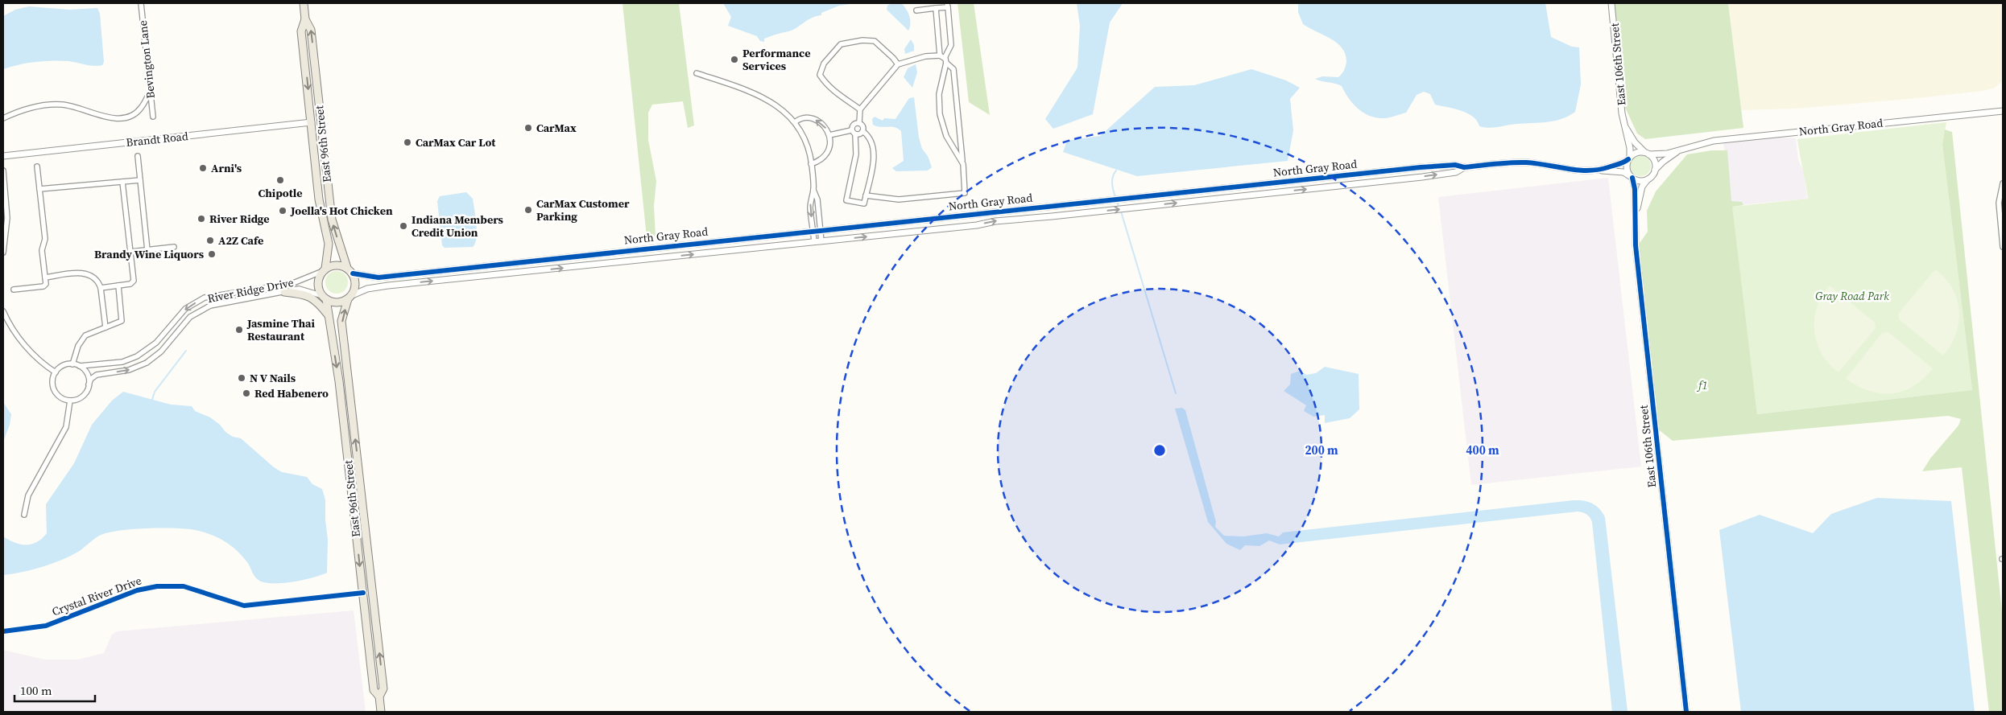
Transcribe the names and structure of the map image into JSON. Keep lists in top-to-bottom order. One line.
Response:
{"streets":{"main road":["East 96th Street"],"street":["Bevington Lane","East 106th Street","North Gray Road","Brandt Road","River Ridge Drive","Crystal River Drive"]},"crossings":[["East 106th Street","North Gray Road"],["North Gray Road","East 96th Street"],["North Gray Road","River Ridge Drive"],["Brandt Road","East 96th Street"],["East 96th Street","River Ridge Drive"],["East 96th Street","Crystal River Drive"]],"parks":["Gray Road Park","f1"],"places":["Performance Services","CarMax","CarMax Car Lot","Arni's","Chipotle","CarMax Customer Parking","Joella's Hot Chicken","River Ridge","Indiana Members Credit Union","A2Z Cafe","Brandy Wine Liquors","Jasmine Thai Restaurant","N V Nails","Red Habenero"],"scale_bar":"100 m","rings":["200 m","400 m"]}
